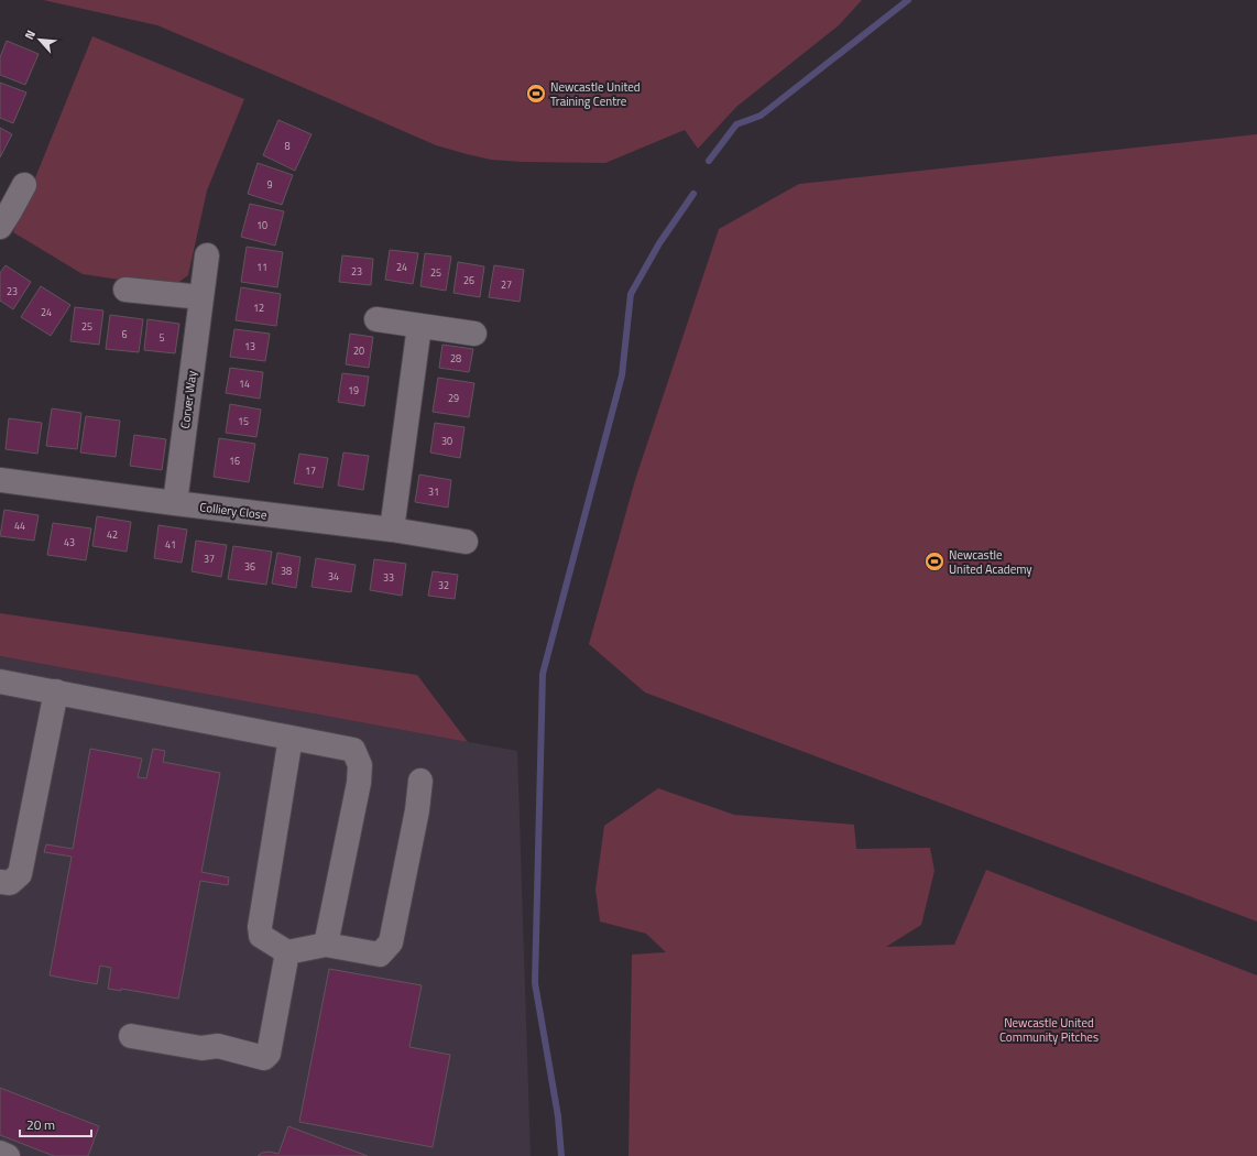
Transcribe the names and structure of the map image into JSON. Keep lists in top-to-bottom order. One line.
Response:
{"streets":{"street":["Corver Way","Colliery Close"]},"crossings":[["Corver Way","Colliery Close"]],"parks":["Newcastle United Community Pitches"],"places":{"sports":["Newcastle United Training Centre","Newcastle United Academy"]},"house_numbers":["8","9","10","11","24","23","25","26","27","23","12","24","25","6","5","13","20","28","14","19","29","15","30","16","17","31","44","42","43","41","37","36","38","34","33","32"],"scale_bar":"20 m","north":"top left"}
